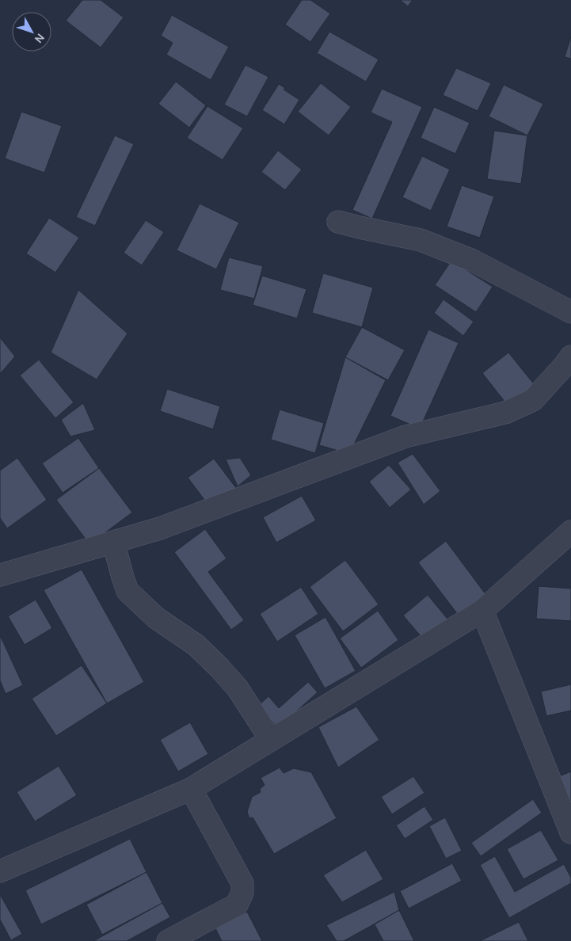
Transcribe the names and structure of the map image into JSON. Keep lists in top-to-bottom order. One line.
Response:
{"north":"bottom right"}
